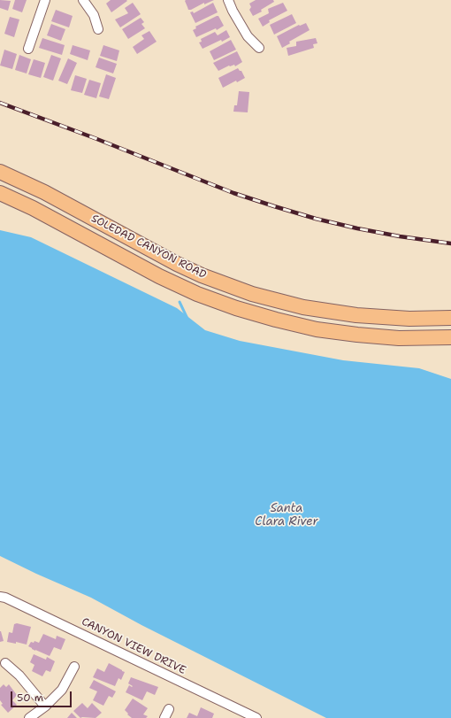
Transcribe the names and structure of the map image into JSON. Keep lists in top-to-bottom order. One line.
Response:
{"streets":{"main road":["SOLEDAD CANYON ROAD"],"street":["CANYON VIEW DRIVE"]},"water":["Santa Clara River"],"scale_bar":"50 m"}
